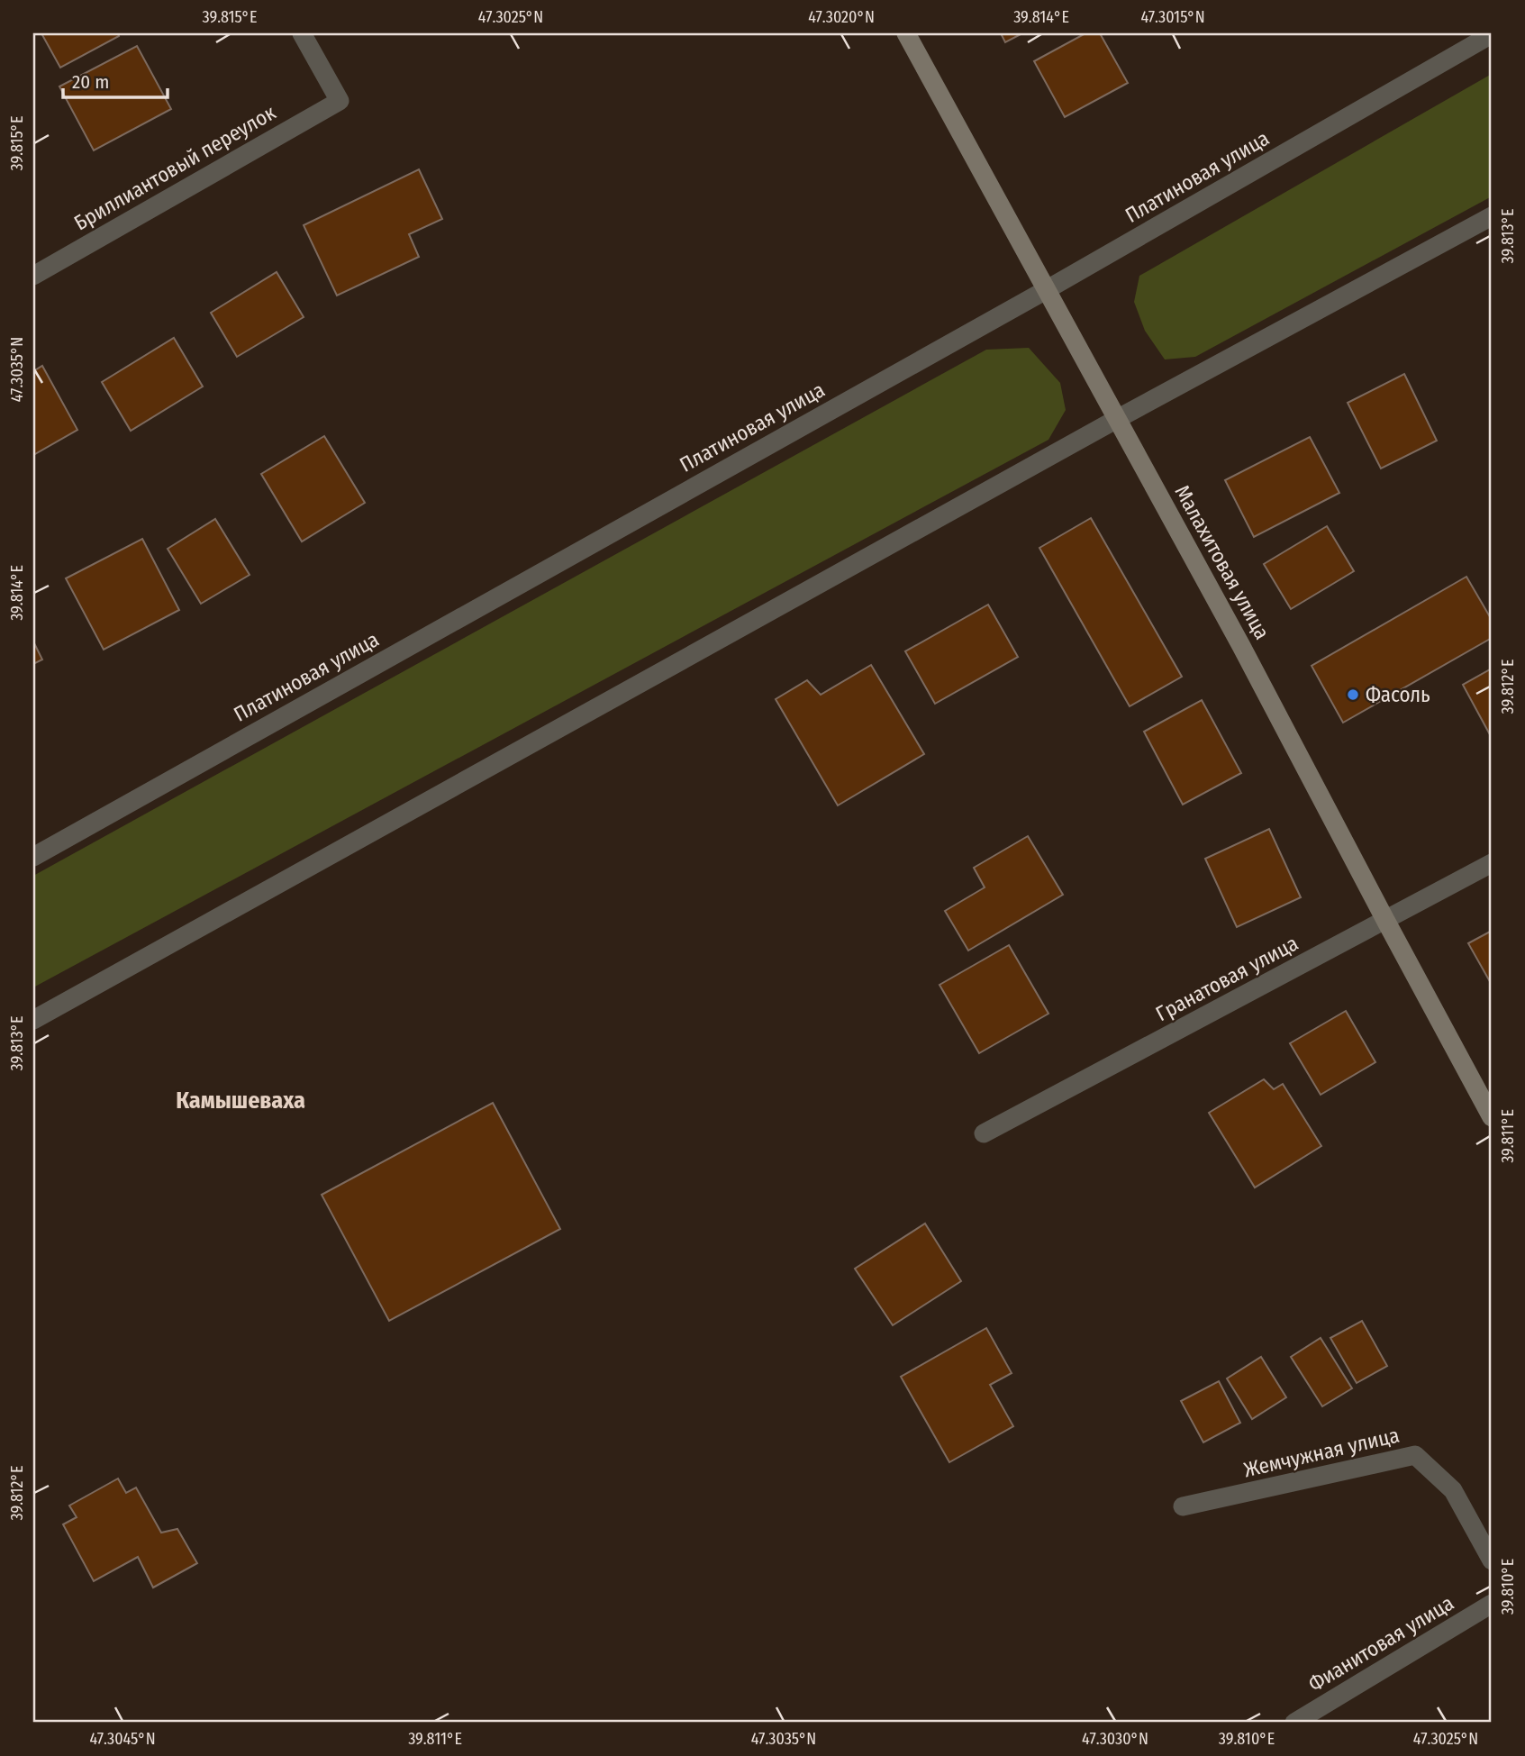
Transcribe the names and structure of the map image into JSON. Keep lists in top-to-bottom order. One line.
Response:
{"streets":{"street":["Бриллиантовый переулок","Платиновая улица","Малахитовая улица","Гранатовая улица","Жемчужная улица","Фианитовая улица"]},"crossings":[["Платиновая улица","Малахитовая улица"],["Малахитовая улица","Гранатовая улица"]],"districts":["Камышеваха"],"places":["Фасоль"],"scale_bar":"20 m","coordinates":["39.815°E","47.3025°N","47.3020°N","39.814°E","47.3015°N","39.813°E","47.3035°N","39.812°E","39.811°E","39.810°E","47.3045°N","47.3030°N"]}
